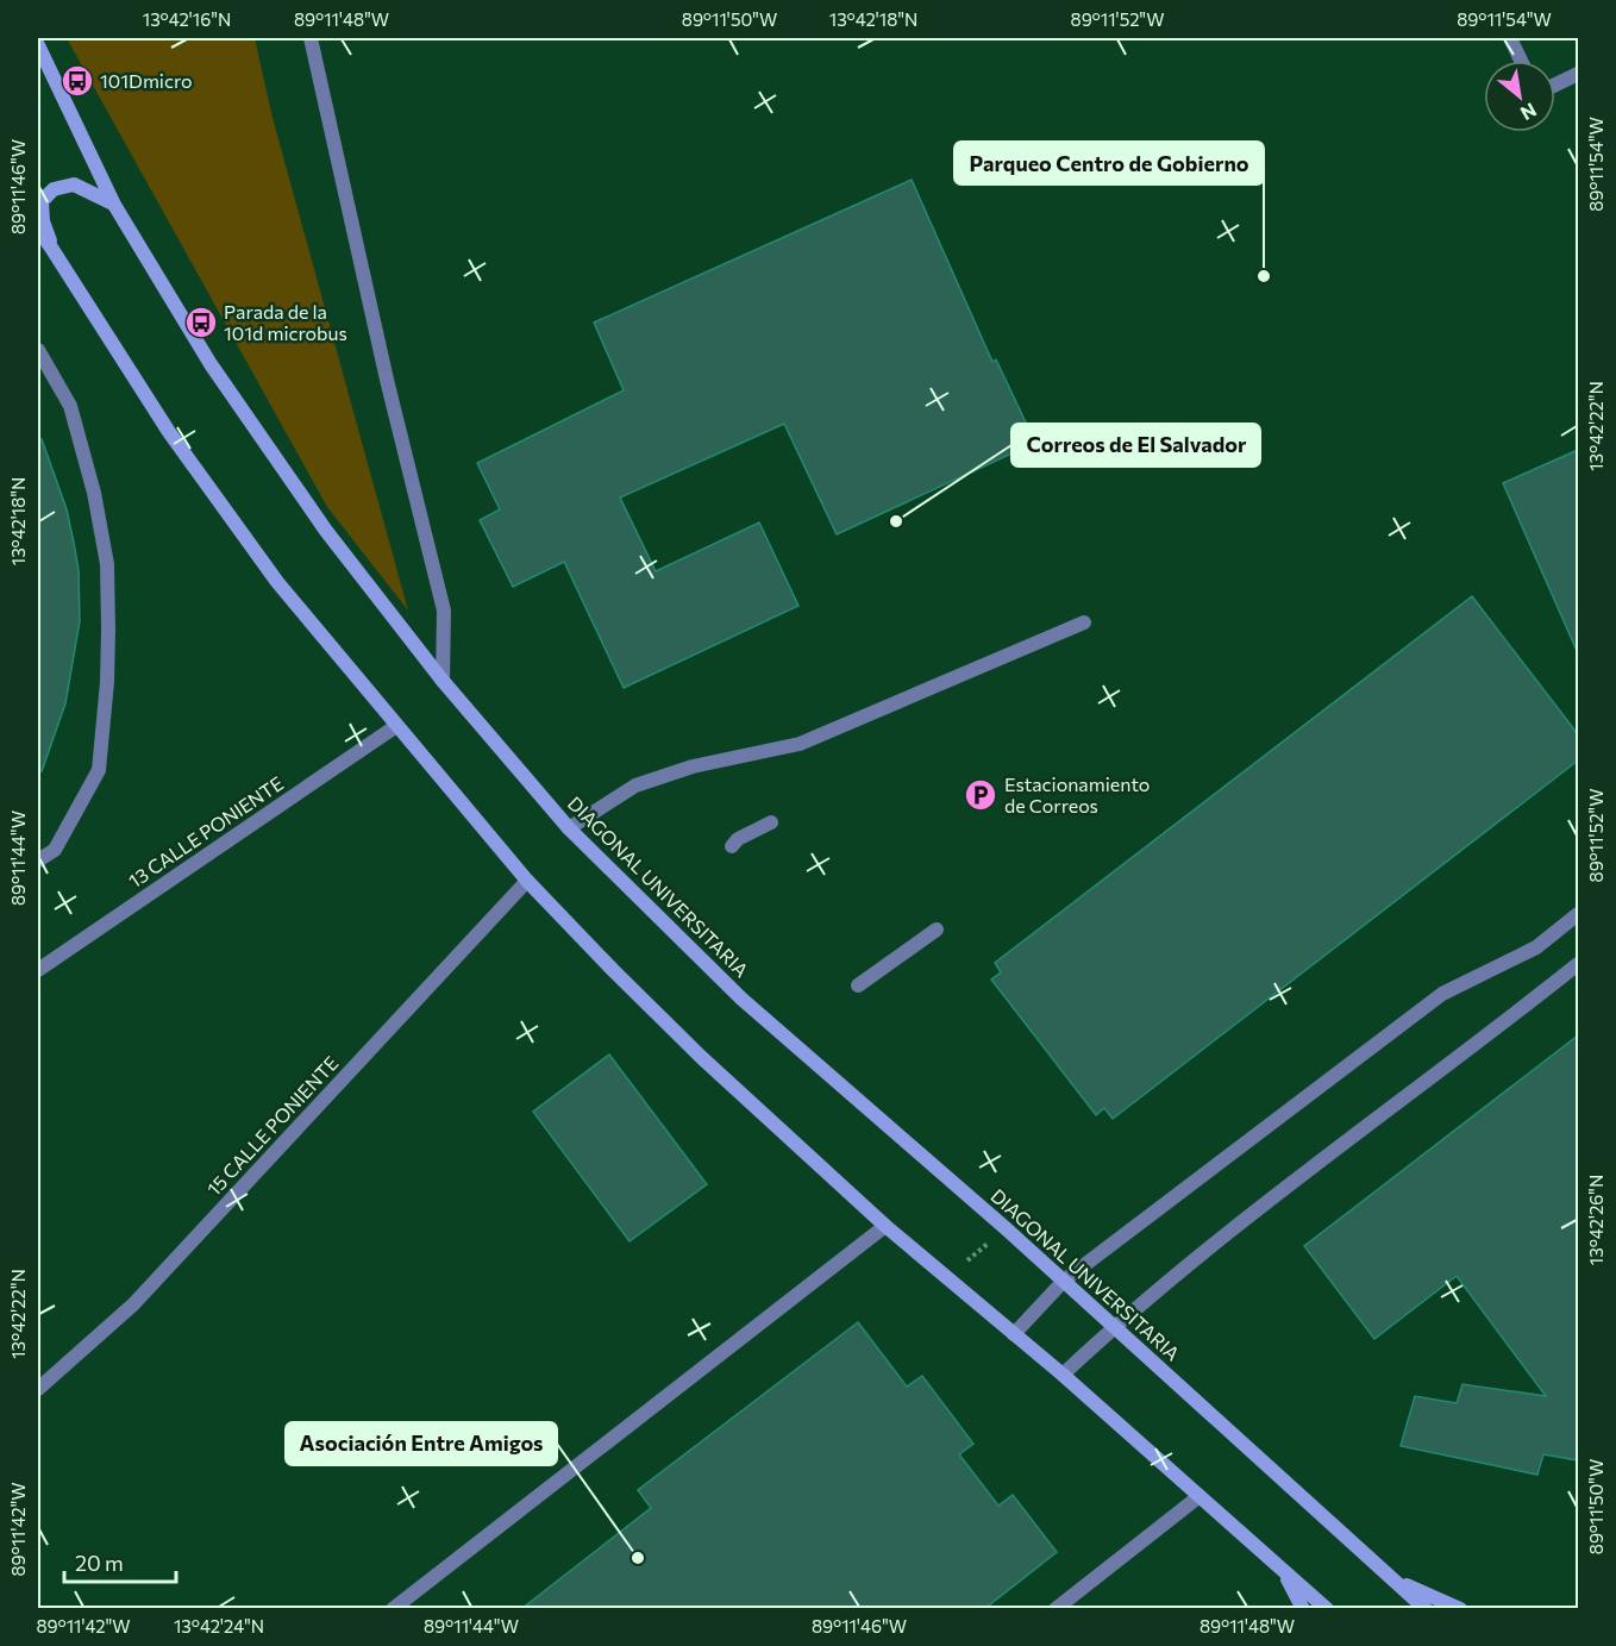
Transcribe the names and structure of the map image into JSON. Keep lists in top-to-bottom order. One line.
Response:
{"streets":{"main road":["DIAGONAL UNIVERSITARIA"],"street":["13 CALLE PONIENTE","15 CALLE PONIENTE"]},"places":{"bus stop":["101Dmicro","Parada de la 101d microbus"],"other":["Parqueo Centro de Gobierno","Correos de El Salvador","Asociación Entre Amigos"],"parking":["Estacionamiento de Correos"]},"scale_bar":"20 m","north":"bottom right","coordinates":["13°42'16\"N","89°11'48\"W","89°11'50\"W","13°42'18\"N","89°11'52\"W","89°11'54\"W","89°11'46\"W","13°42'22\"N","89°11'44\"W","13°42'26\"N","89°11'42\"W","13°42'24\"N"]}
